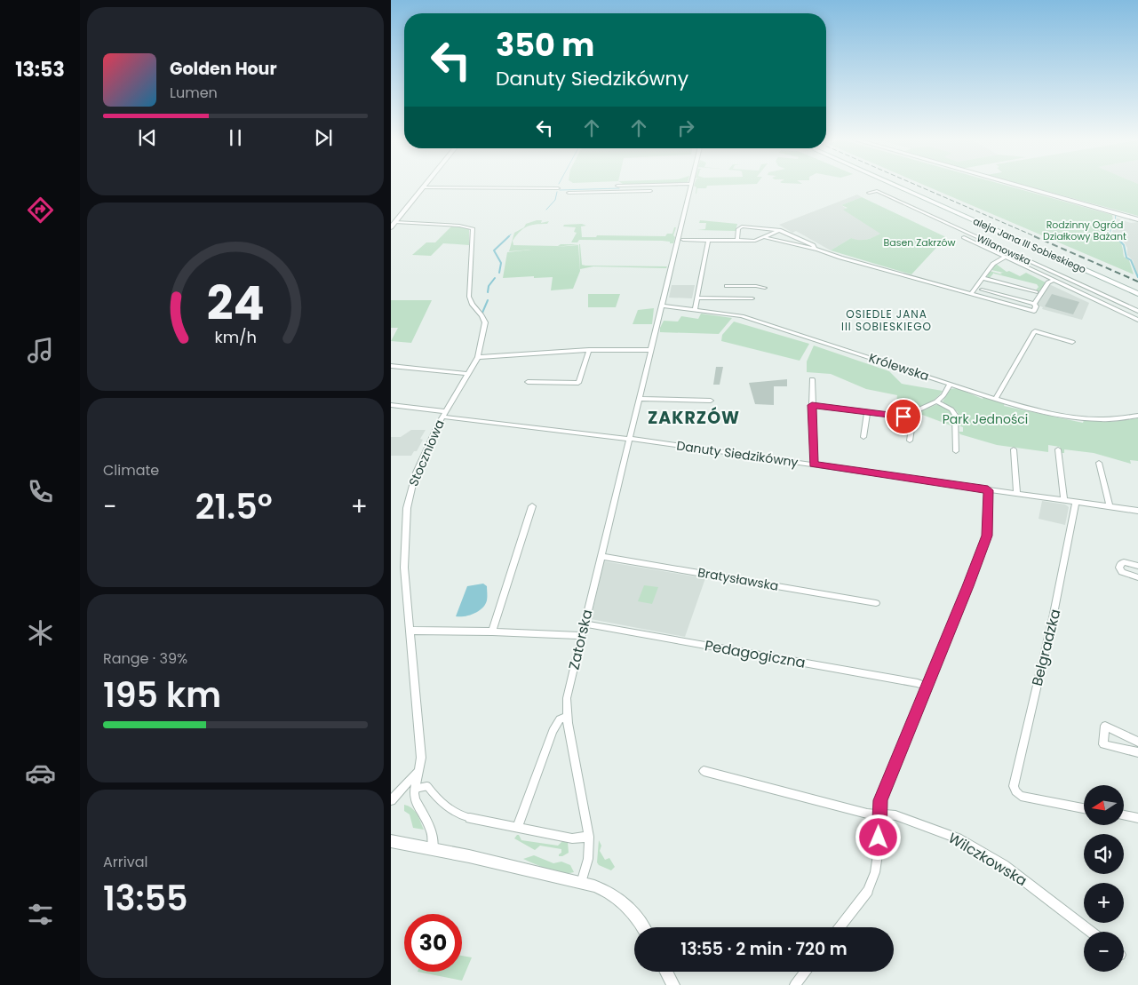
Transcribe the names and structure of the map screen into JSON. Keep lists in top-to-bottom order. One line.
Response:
{"streets":{"main road":["aleja Jana III Sobieskiego"],"street":["Wilanowska","Królewska","Stoczniowa","Danuty Siedzikówny","Bratysławska","Zatorska","Belgradzka","Pedagogiczna","Wilczkowska"]},"crossings":[["Królewska","Zatorska"],["Stoczniowa","Danuty Siedzikówny"],["Danuty Siedzikówny","Zatorska"],["Danuty Siedzikówny","Belgradzka"],["Bratysławska","Zatorska"],["Zatorska","Pedagogiczna"]],"districts":["OSIEDLE JANA III SOBIESKIEGO","ZAKRZÓW"],"parks":["Rodzinny Ogród Działkowy Bażant","Basen Zakrzów","Park Jedności"],"north":"left","page":{"tabs":"13:53","turn":["350 m","Danuty Siedzikówny"],"song":["Golden Hour","Lumen"],"tile":["Climate",["Range · 39%","195 km"],["Arrival","13:55"]],"heat":["−","21.5°","+"],"map_buttons":["+","−"],"limit":"30","trip":"13:55 · 2 min · 720 m","gauge":["24","km/h"]}}
